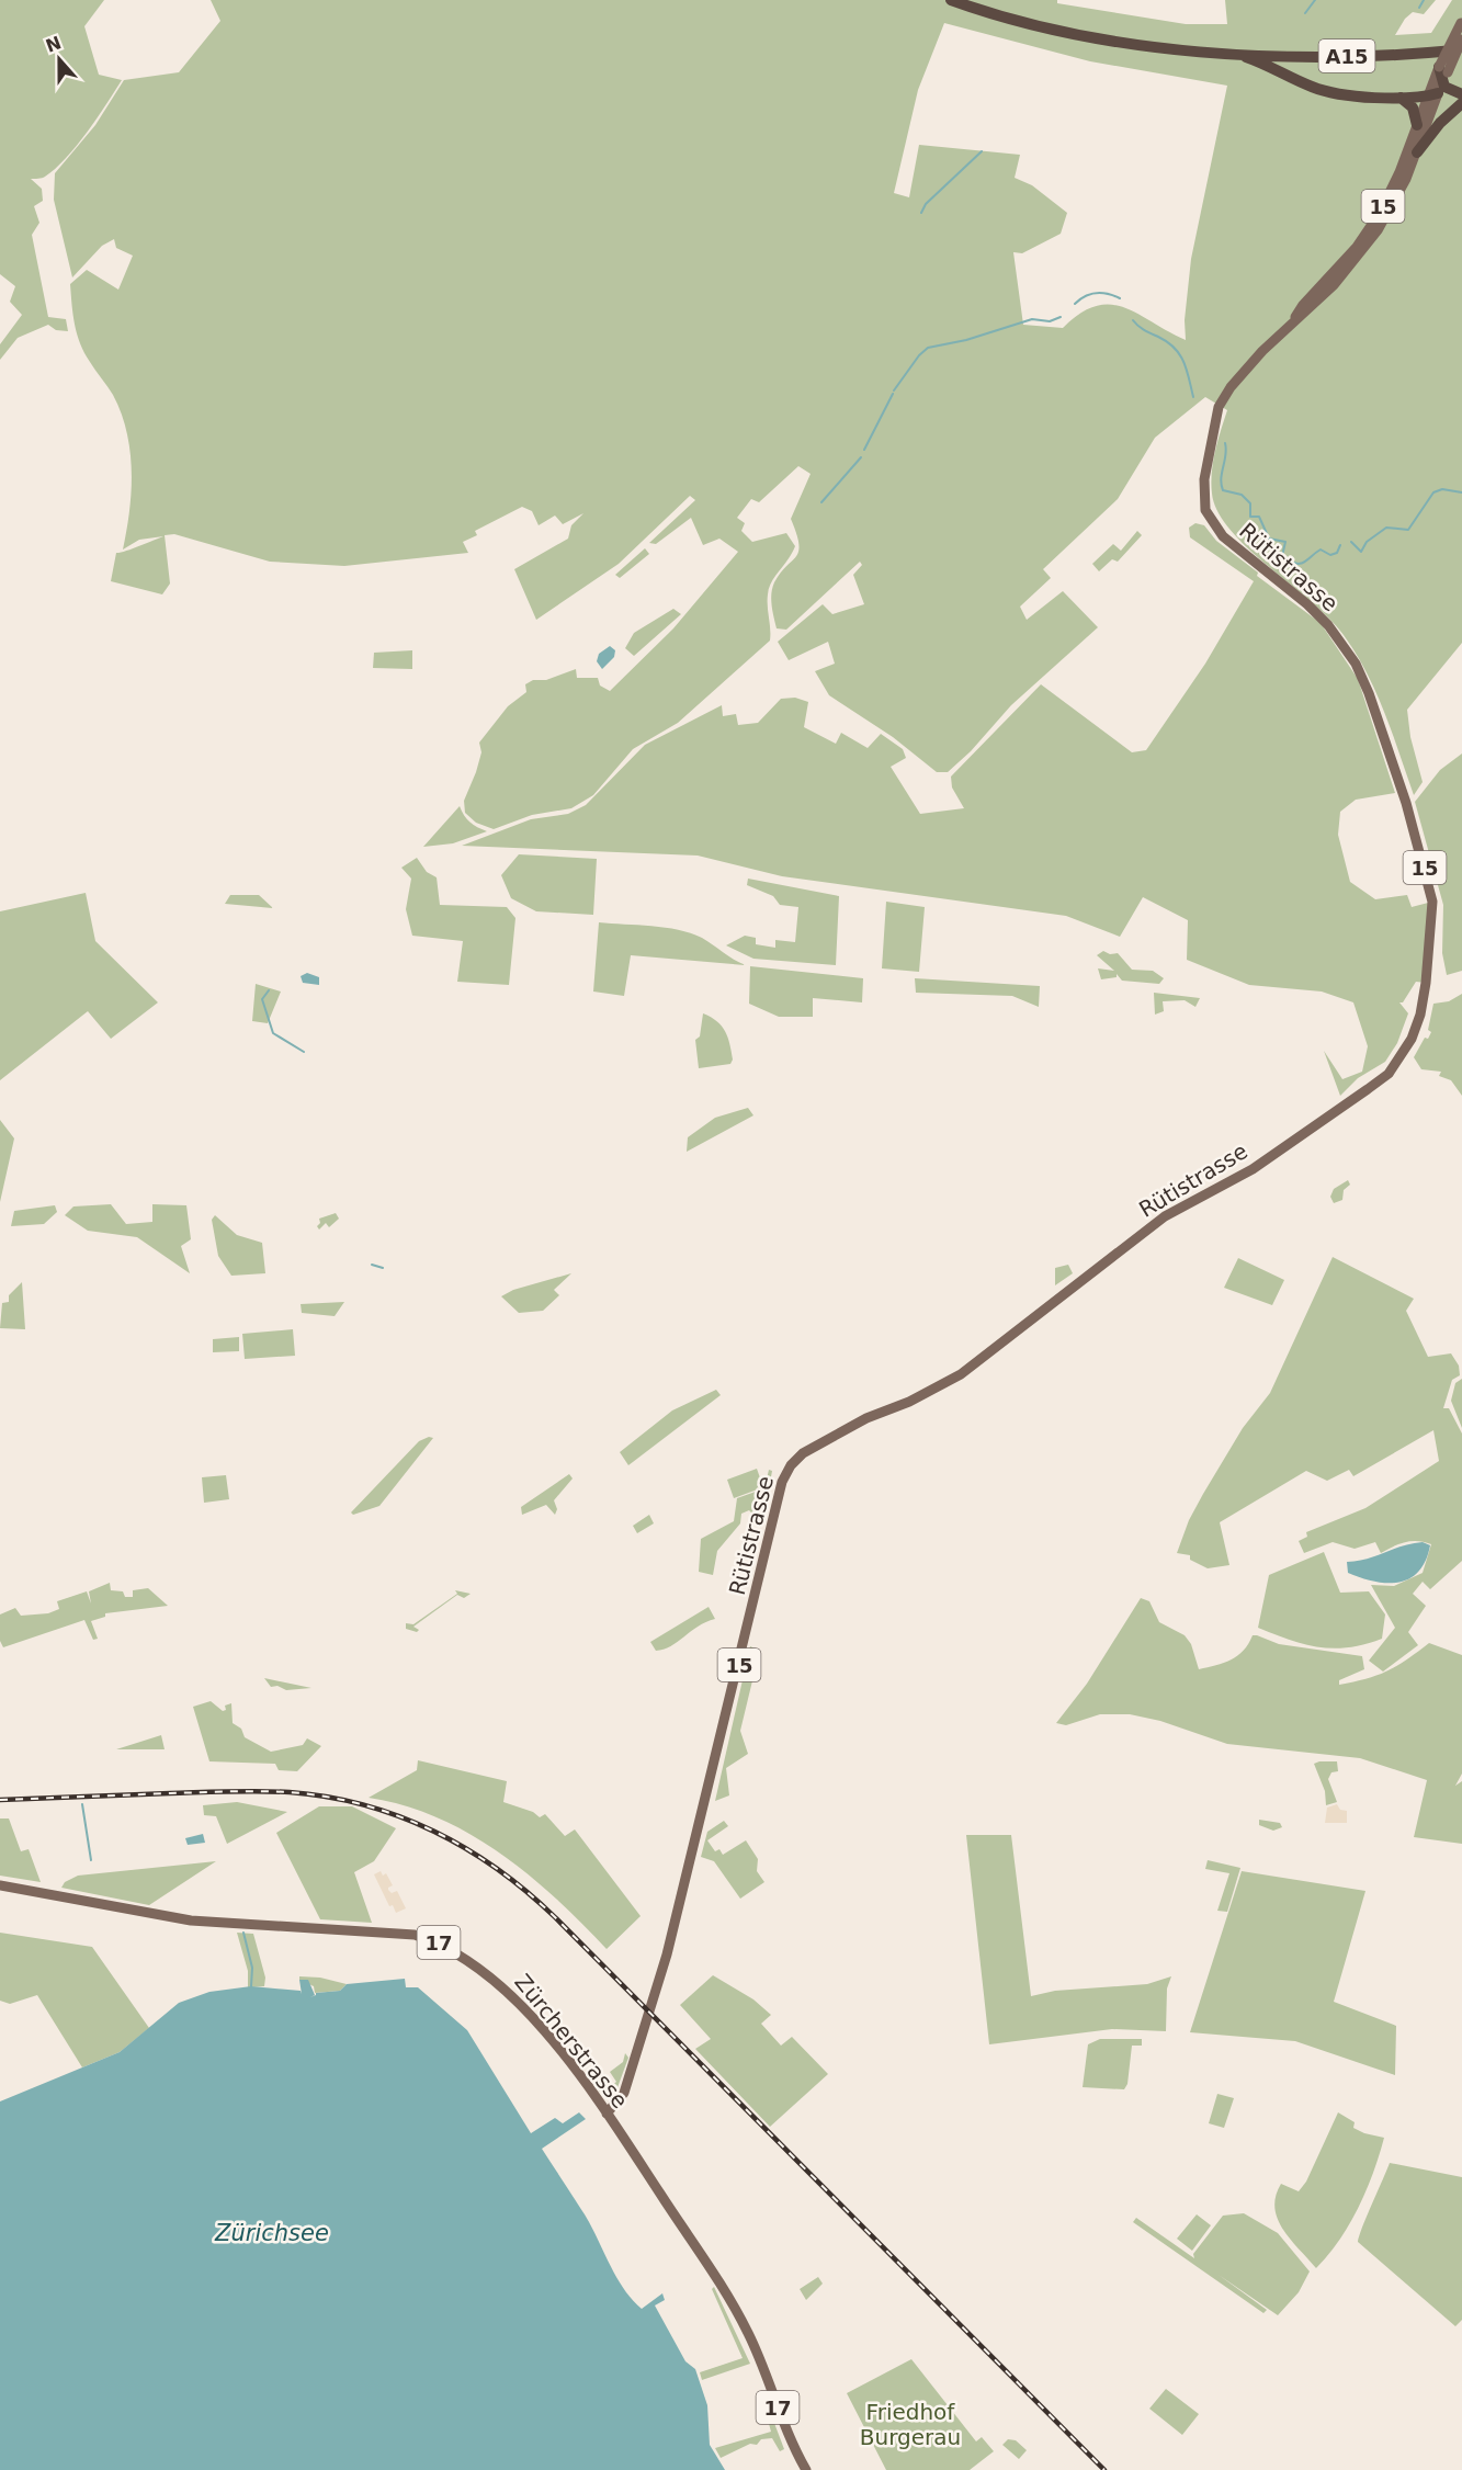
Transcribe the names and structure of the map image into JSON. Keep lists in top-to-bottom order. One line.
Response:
{"streets":{"highway":["A15"],"main road":["15","Rütistrasse","17","Zürcherstrasse"]},"crossings":[["Rütistrasse","Zürcherstrasse"]],"water":["Zürichsee"],"parks":["Friedhof Burgerau"],"north":"top"}
